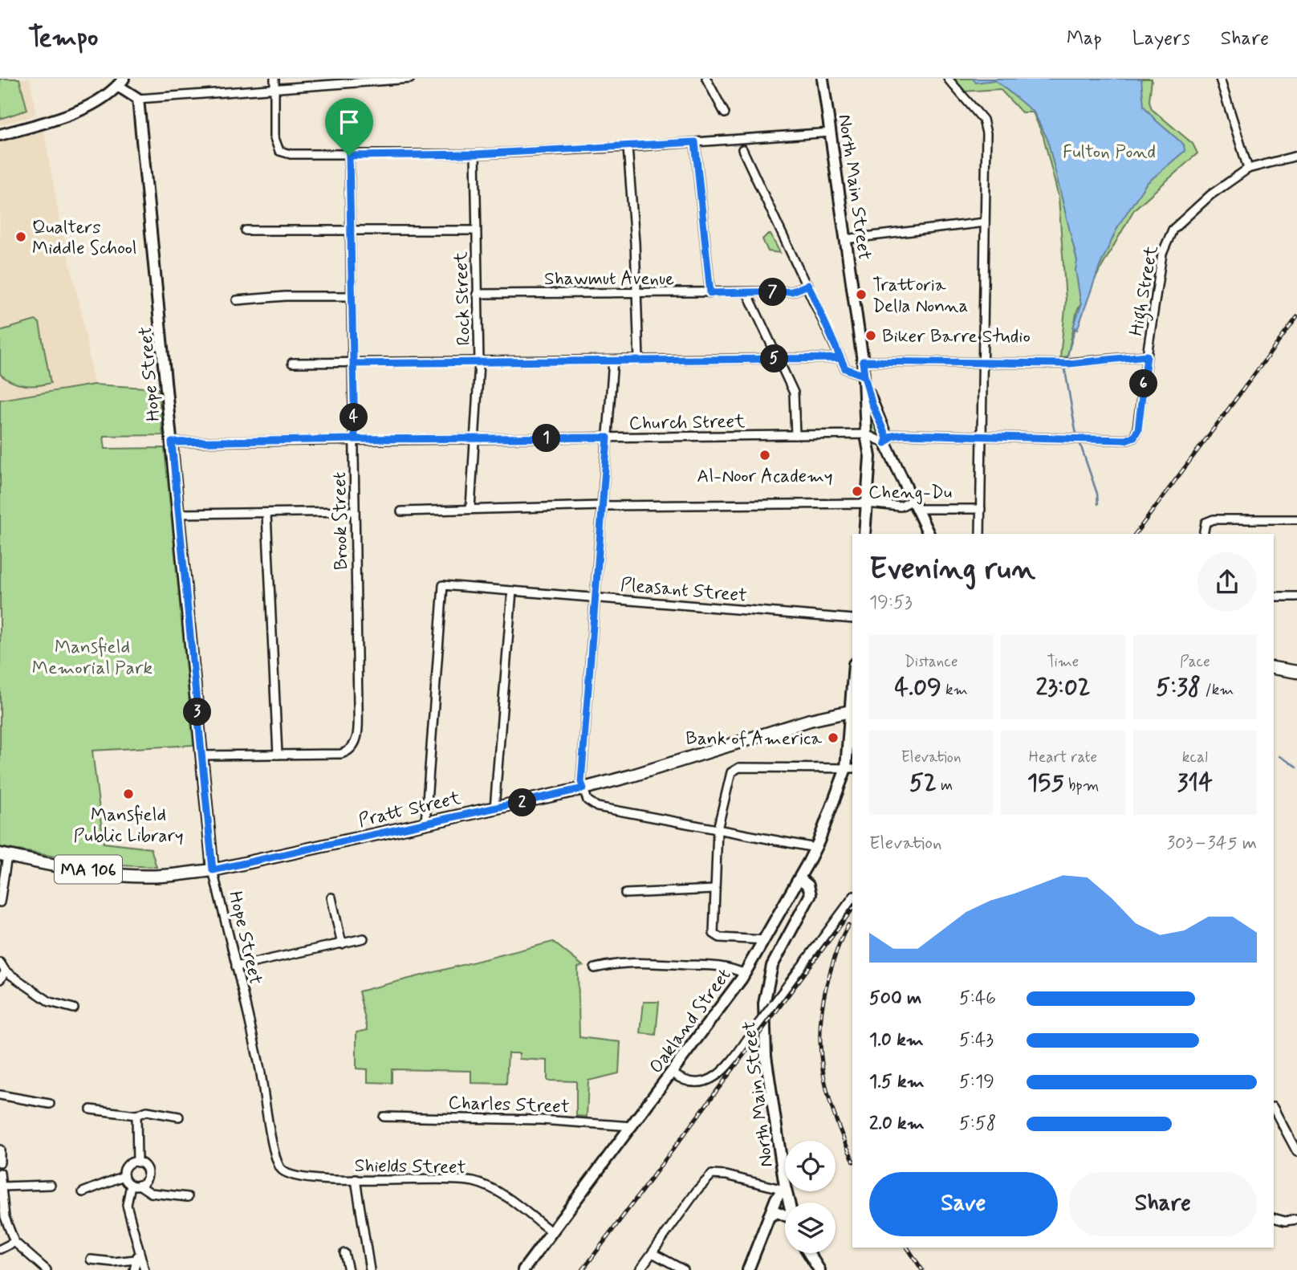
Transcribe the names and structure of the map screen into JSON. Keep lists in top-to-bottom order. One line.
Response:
{"streets":{"main road":["North Main Street","Hope Street","Pratt Street","MA 106","Oakland Street"],"street":["Shawmut Avenue","High Street","Rock Street","Church Street","Brook Street","Pleasant Street","Charles Street","Shields Street"]},"crossings":[["North Main Street","High Street"],["North Main Street","Church Street"],["North Main Street","Oakland Street"],["Shawmut Avenue","Rock Street"],["Rock Street","Church Street"],["Hope Street","Church Street"],["Hope Street","Pratt Street"],["Hope Street","Shields Street"],["Church Street","Brook Street"],["Pleasant Street","Pratt Street"],["Pratt Street","MA 106"],["Oakland Street","Charles Street"],["Oakland Street","Shields Street"]],"parks":["Fulton Pond","Mansfield Memorial Park"],"places":["Qualters Middle School","Trattoria Della Nonna","Biker Barre Studio","Al-Noor Academy","Cheng-Du","Bank of America","Mansfield Public Library"],"page":{"header":"Tempo","nav":["Map","Layers","Share"],"pins":["7","5","6","4","1","3","2"],"heading":["Evening run","19:53"],"stats":[["Distance","4.09 km"],["Time","23:02"],["Pace","5:38 /km"],["Elevation","52 m"],["Heart rate","155 bpm"],["kcal","314"]],"chart":["Elevation","303–345 m"],"list":[{"name":"500 m","note":"5:46"},{"name":"1.0 km","note":"5:43"},{"name":"1.5 km","note":"5:19"},{"name":"2.0 km","note":"5:58"}],"buttons":["Save","Share"]}}
